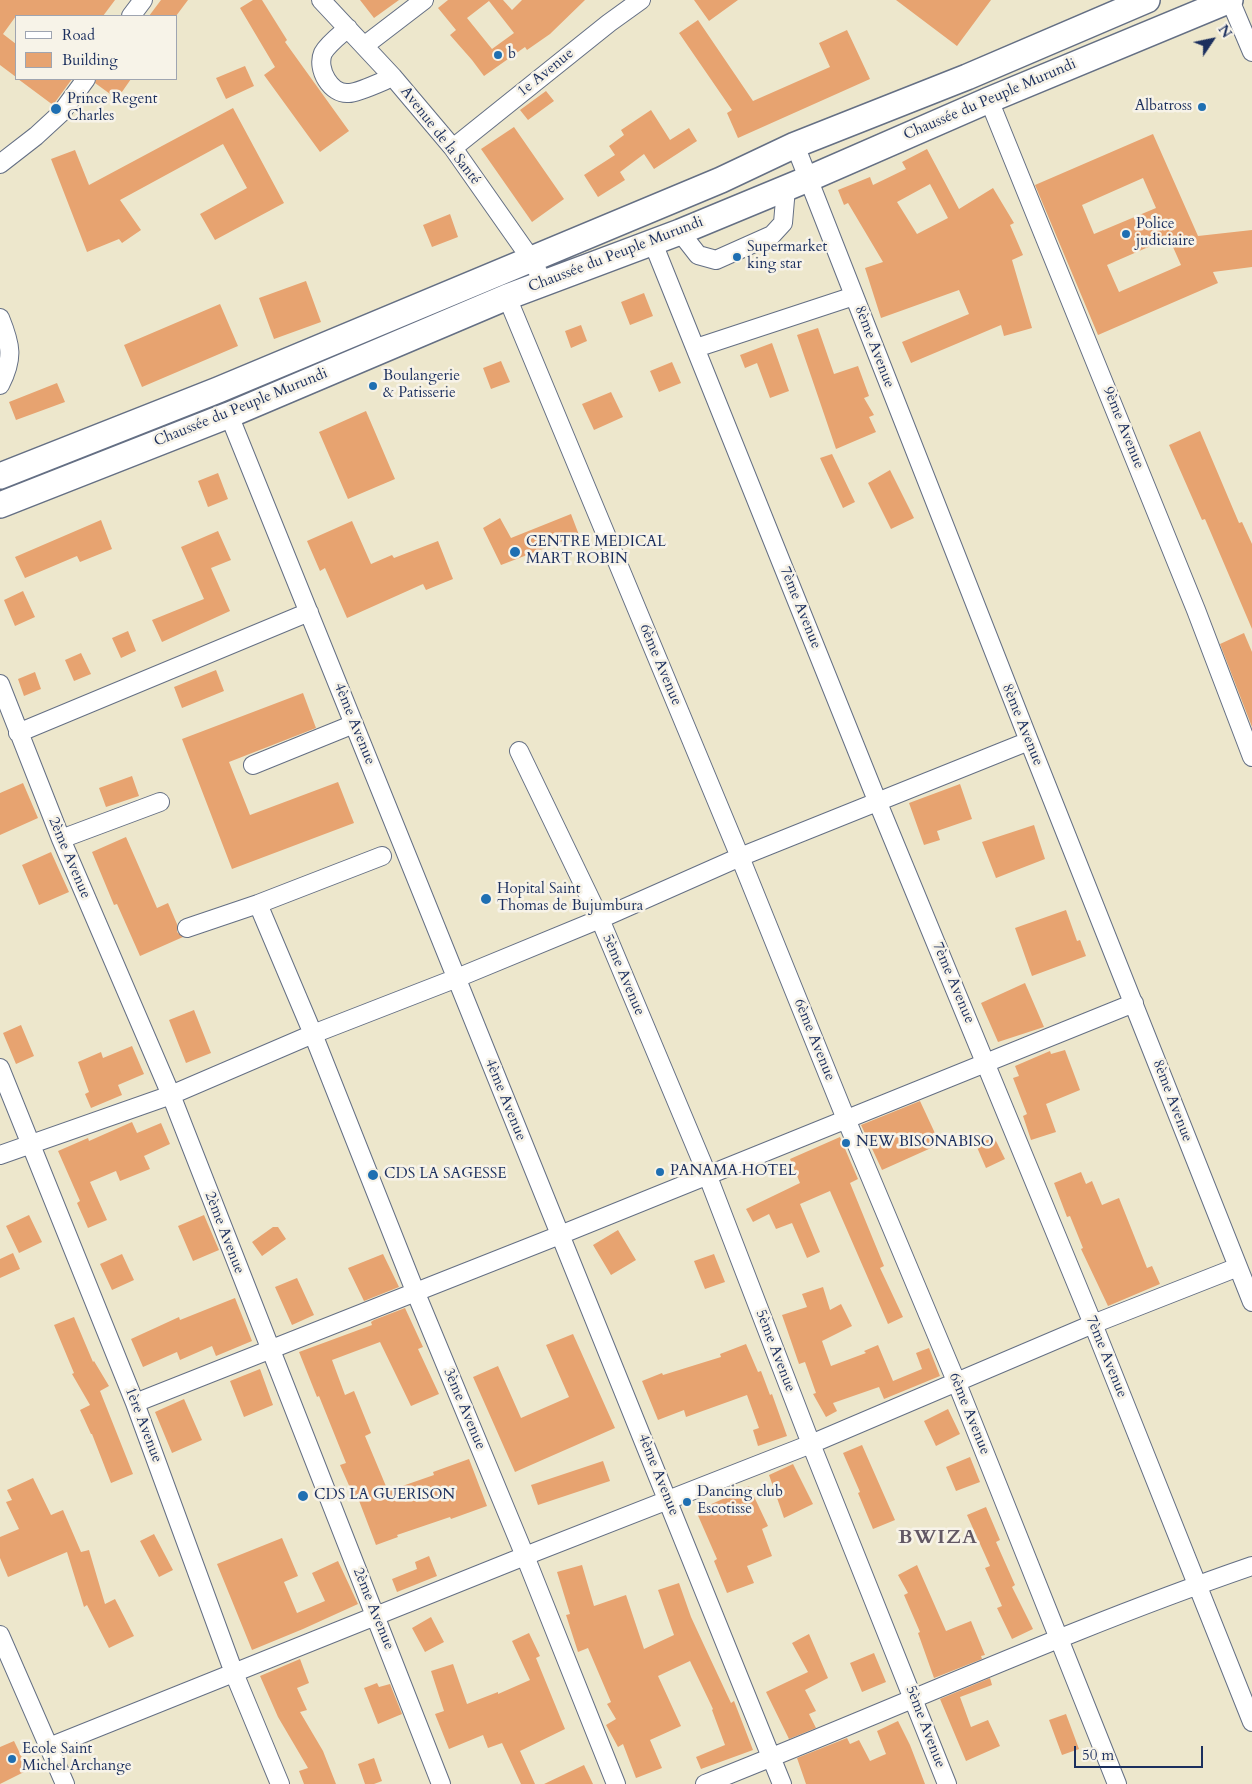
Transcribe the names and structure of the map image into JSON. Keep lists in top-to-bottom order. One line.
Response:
{"streets":{"highway":["Chaussée du Peuple Murundi"],"street":["1e Avenue","Avenue de la Santé","8ème Avenue","9ème Avenue","7ème Avenue","6ème Avenue","4ème Avenue","2ème Avenue","5ème Avenue","3ème Avenue","1ère Avenue"]},"crossings":[["1e Avenue","Avenue de la Santé"],["Chaussée du Peuple Murundi","Avenue de la Santé"],["Chaussée du Peuple Murundi","8ème Avenue"],["Chaussée du Peuple Murundi","9ème Avenue"],["Chaussée du Peuple Murundi","7ème Avenue"],["Chaussée du Peuple Murundi","6ème Avenue"],["Chaussée du Peuple Murundi","4ème Avenue"]],"districts":["BWIZA"],"places":["b","Albatross","Prince Regent Charles","Police judiciaire","Supermarket king star","Boulangerie & Patisserie","CENTRE MEDICAL MART ROBIN","Hopital Saint Thomas de Bujumbura","NEW BISONABISO","PANAMA HOTEL","CDS LA SAGESSE","CDS LA GUERISON","Dancing club Escotisse","Ecole Saint Michel Archange"],"legend":["Road","Building"],"scale_bar":"50 m","north":"top right"}
